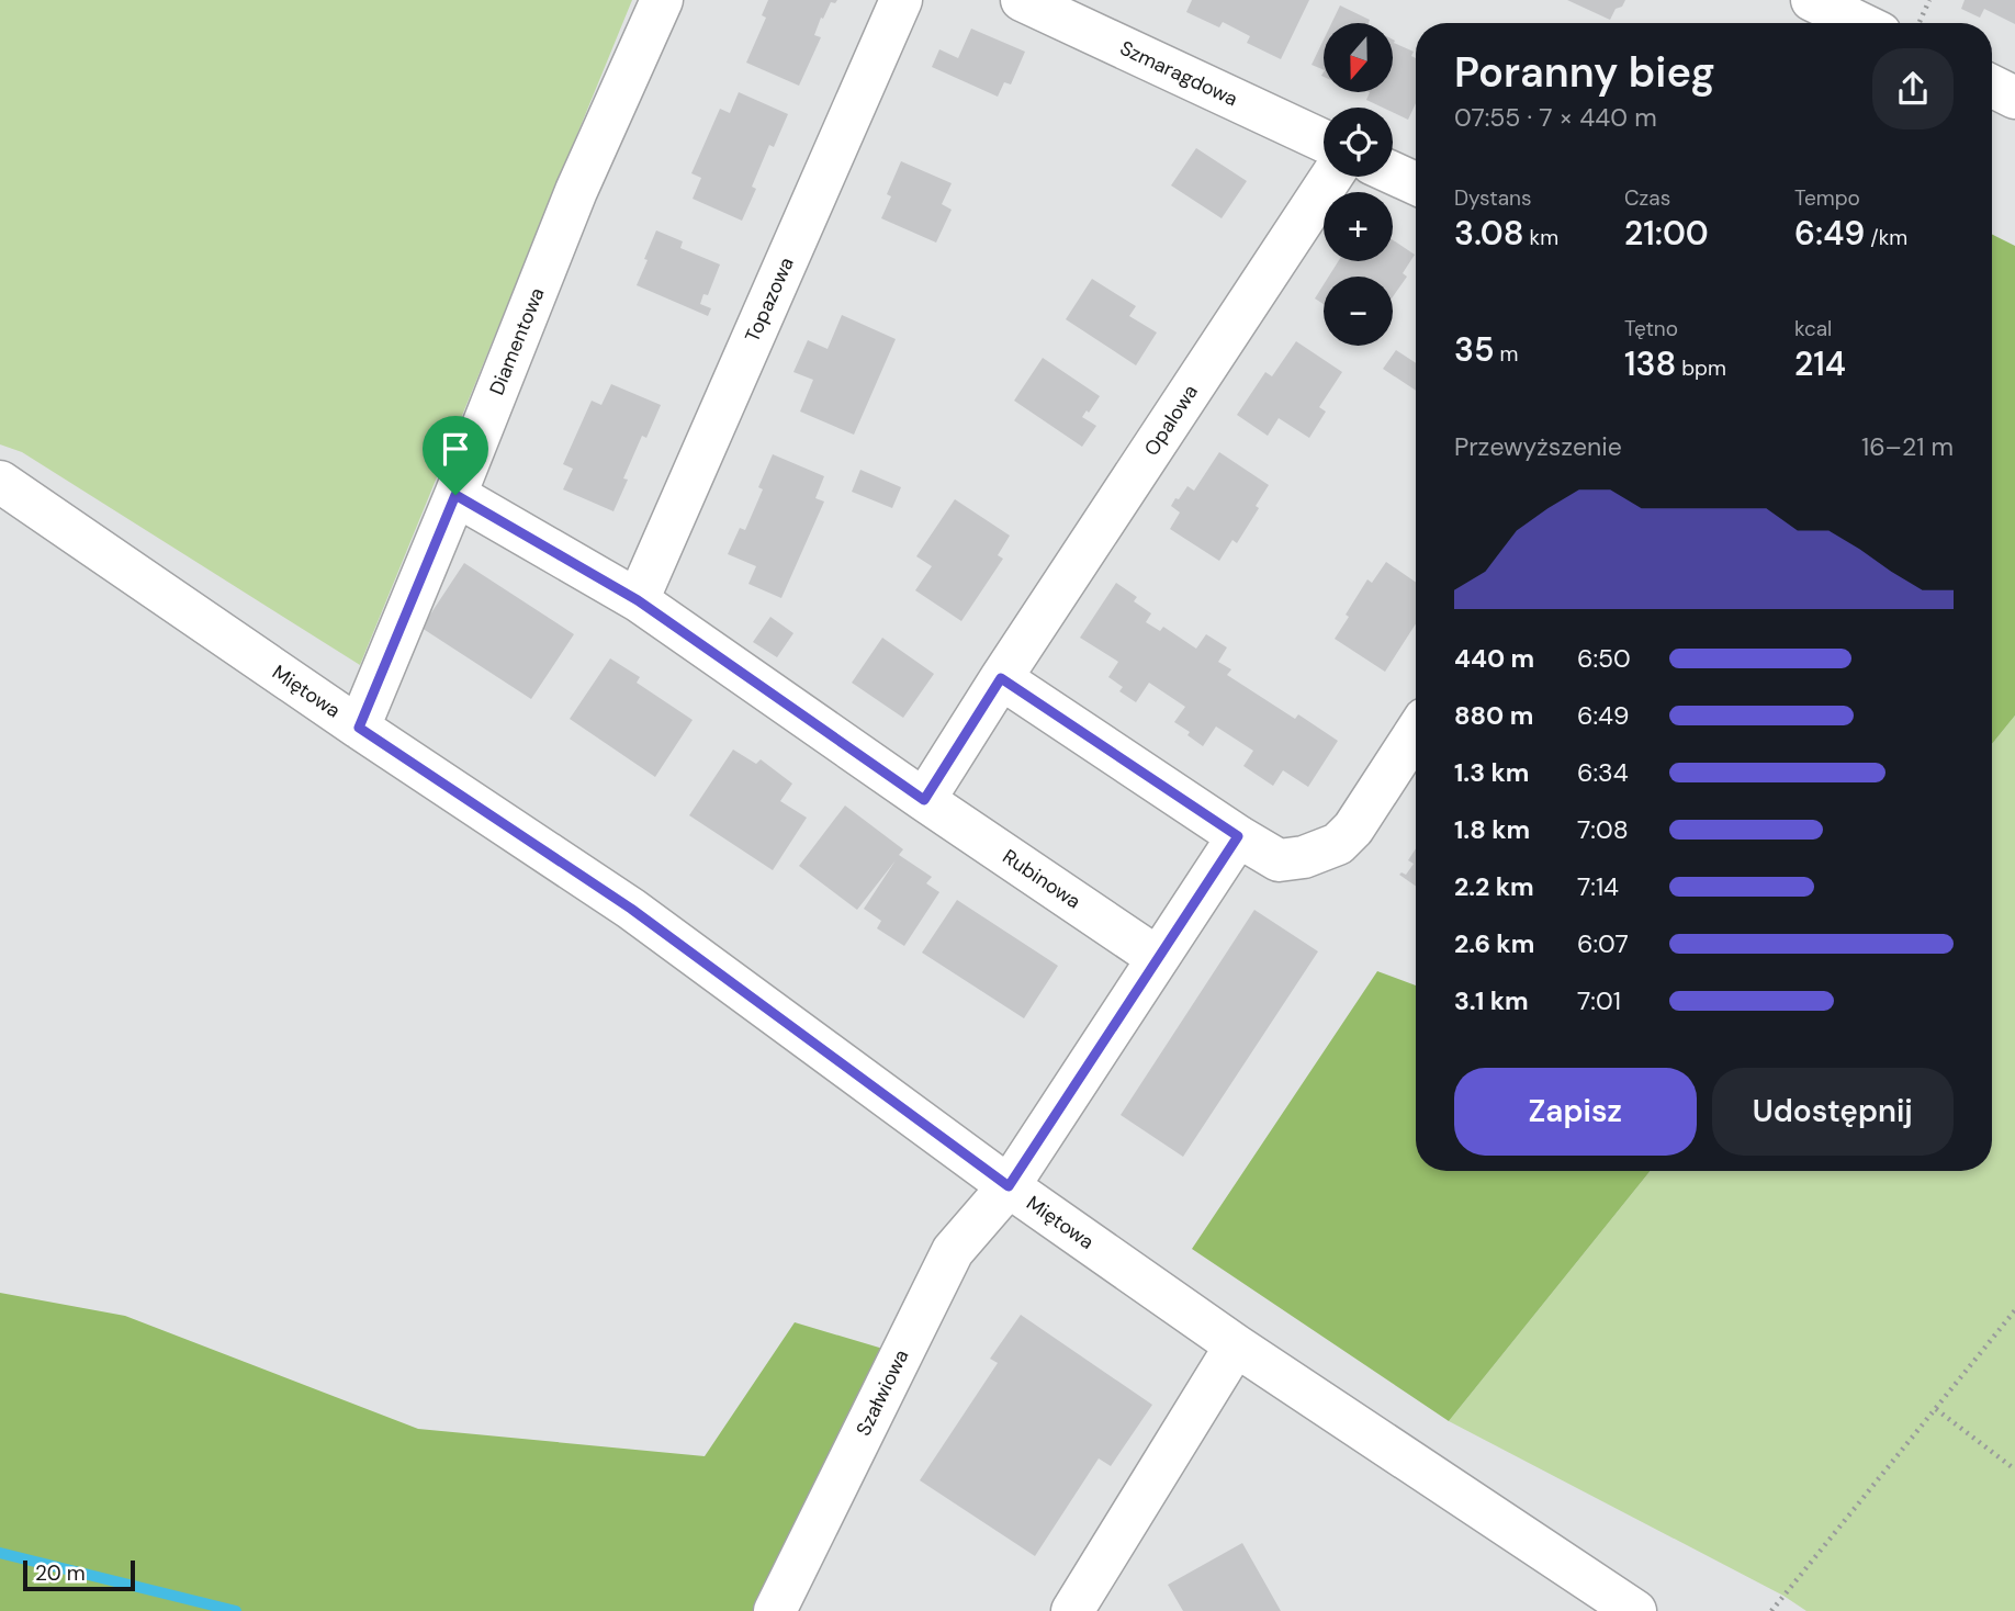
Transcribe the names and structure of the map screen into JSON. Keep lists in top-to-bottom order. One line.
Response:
{"streets":{"street":["Szmaragdowa","Topazowa","Diamentowa","Opalowa","Miętowa","Rubinowa","Szałwiowa"]},"crossings":[["Topazowa","Rubinowa"],["Diamentowa","Miętowa"],["Diamentowa","Rubinowa"],["Miętowa","Szałwiowa"]],"scale_bar":"20 m","north":"bottom","page":{"map_buttons":["+","−"],"heading":["Poranny bieg","07:55 · 7 × 440 m"],"stats":[["Dystans","3.08 km"],["Czas","21:00"],["Tempo","6:49 /km"],["35 m"],["Tętno","138 bpm"],["kcal","214"]],"chart":["Przewyższenie","16–21 m"],"list":[{"name":"440 m","note":"6:50"},{"name":"880 m","note":"6:49"},{"name":"1.3 km","note":"6:34"},{"name":"1.8 km","note":"7:08"},{"name":"2.2 km","note":"7:14"},{"name":"2.6 km","note":"6:07"},{"name":"3.1 km","note":"7:01"}],"buttons":["Zapisz","Udostępnij"],"scale":"20 m"}}
